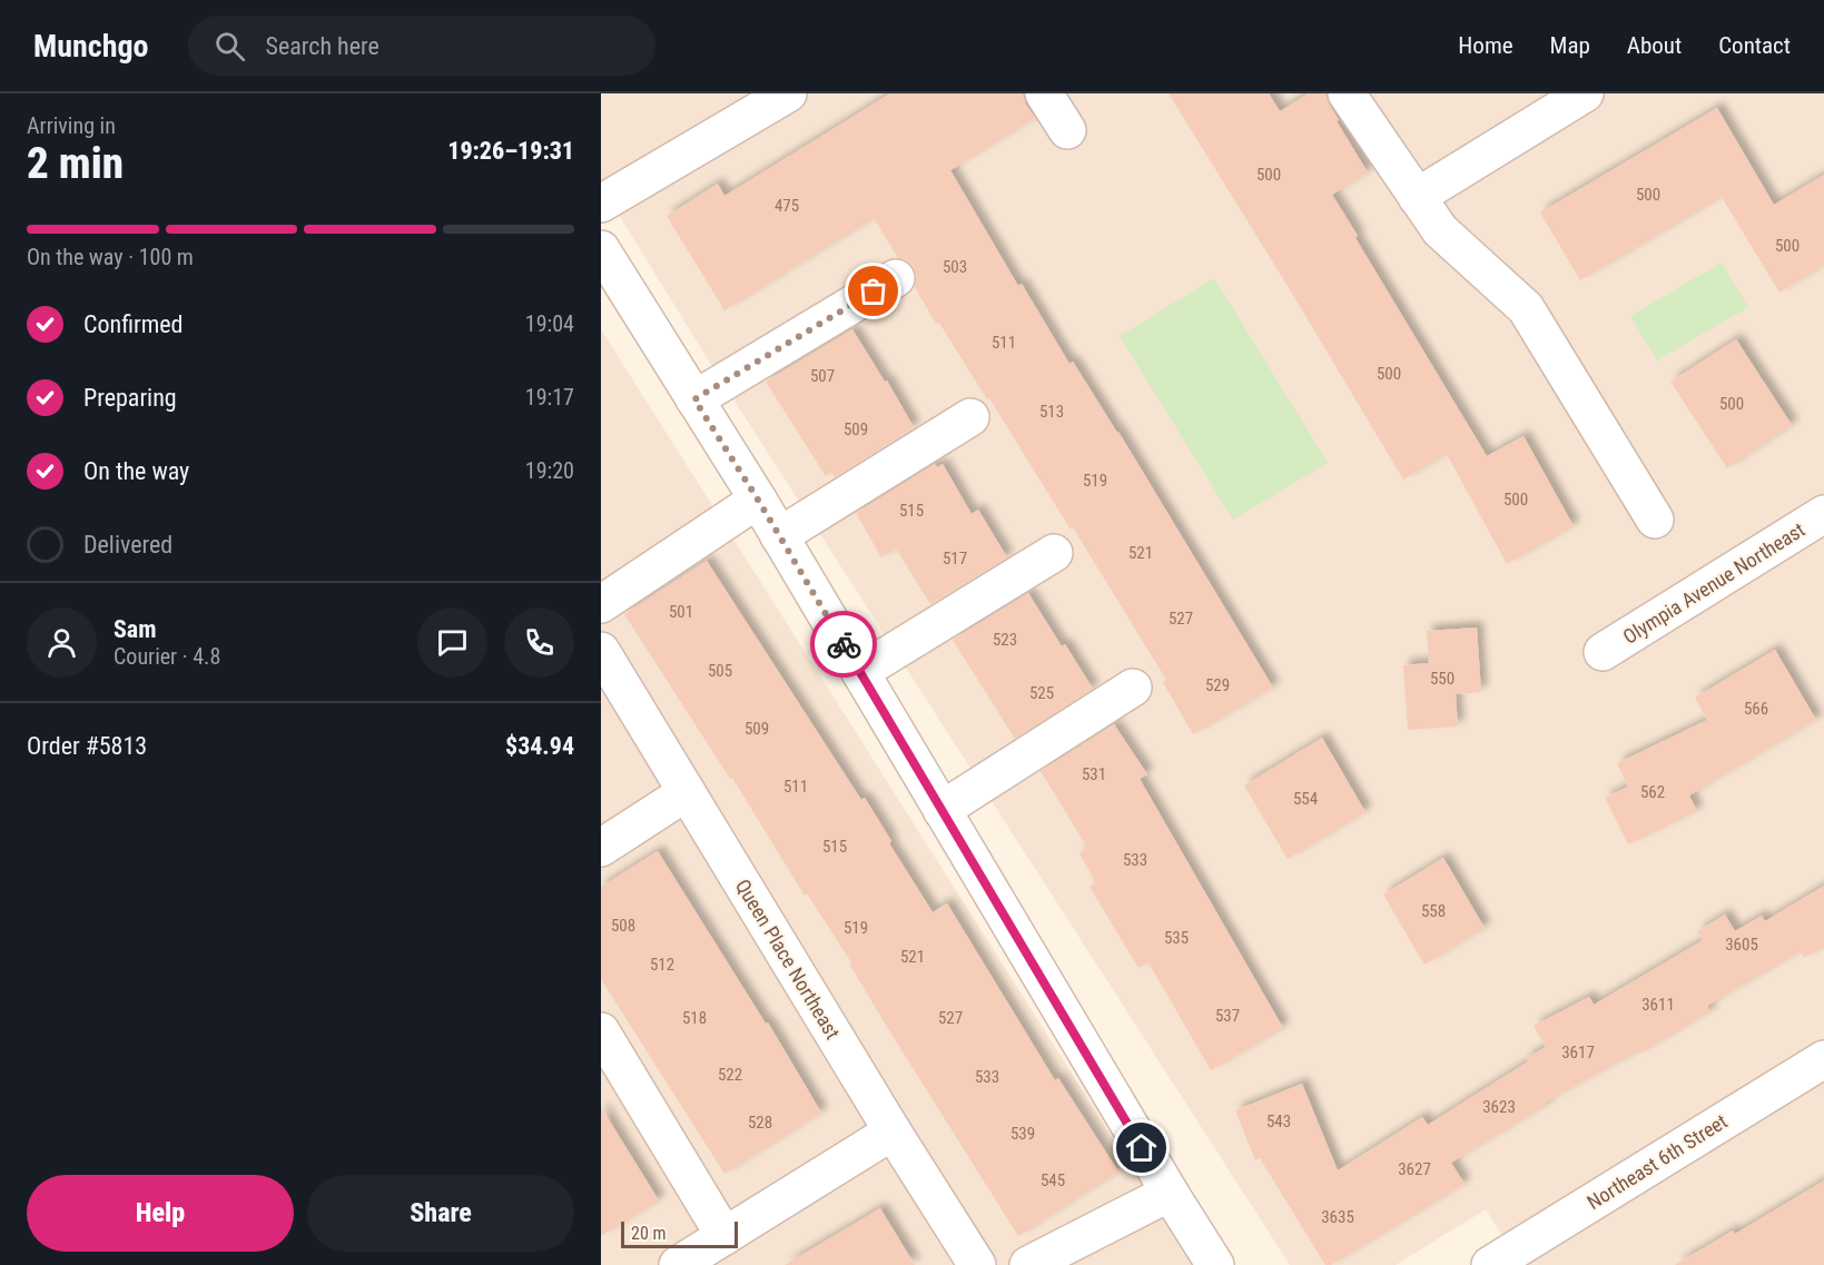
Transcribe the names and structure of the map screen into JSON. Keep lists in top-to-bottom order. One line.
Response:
{"streets":{"street":["Olympia Avenue Northeast","Queen Place Northeast","Northeast 6th Street"]},"house_numbers":["500","500","475","500","503","511","500","507","500","513","509","519","500","515","521","517","501","527","523","505","550","529","525","566","509","531","511","562","554","515","533","558","508","519","535","3605","521","512","3611","537","518","527","3617","522","533","3623","543","528","539","3627","545","3635"],"scale_bar":"20 m","page":{"header":"Munchgo","search":"Search here","nav":["Home","Map","About","Contact"],"heading":["2 min","Arriving in","19:26–19:31"],"panel":["Sam","Courier · 4.8","Order #5813","$34.94"],"bar":"On the way · 100 m","list":[["Confirmed","19:04"],["Preparing","19:17"],["On the way","19:20"],"Delivered"],"buttons":["Help","Share"],"scale":"20 m"}}
